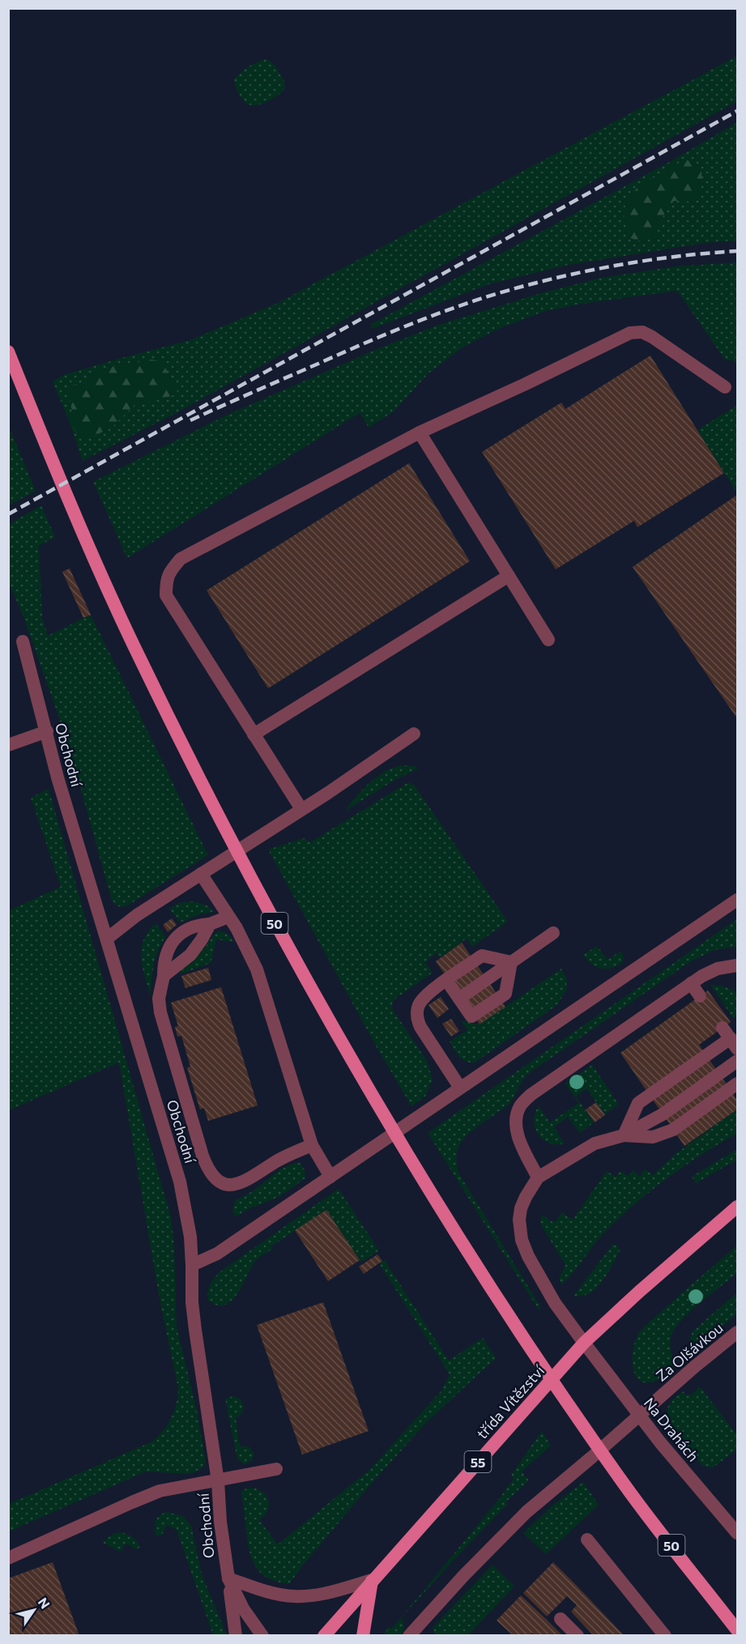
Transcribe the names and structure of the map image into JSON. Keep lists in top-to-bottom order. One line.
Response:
{"streets":{"main road":["50","třída Vítězství","55"],"street":["Obchodní","Za Olšávkou","Na Drahách"]},"crossings":[["Za Olšávkou","Na Drahách"],["třída Vítězství","Na Drahách"]],"north":"top right"}
